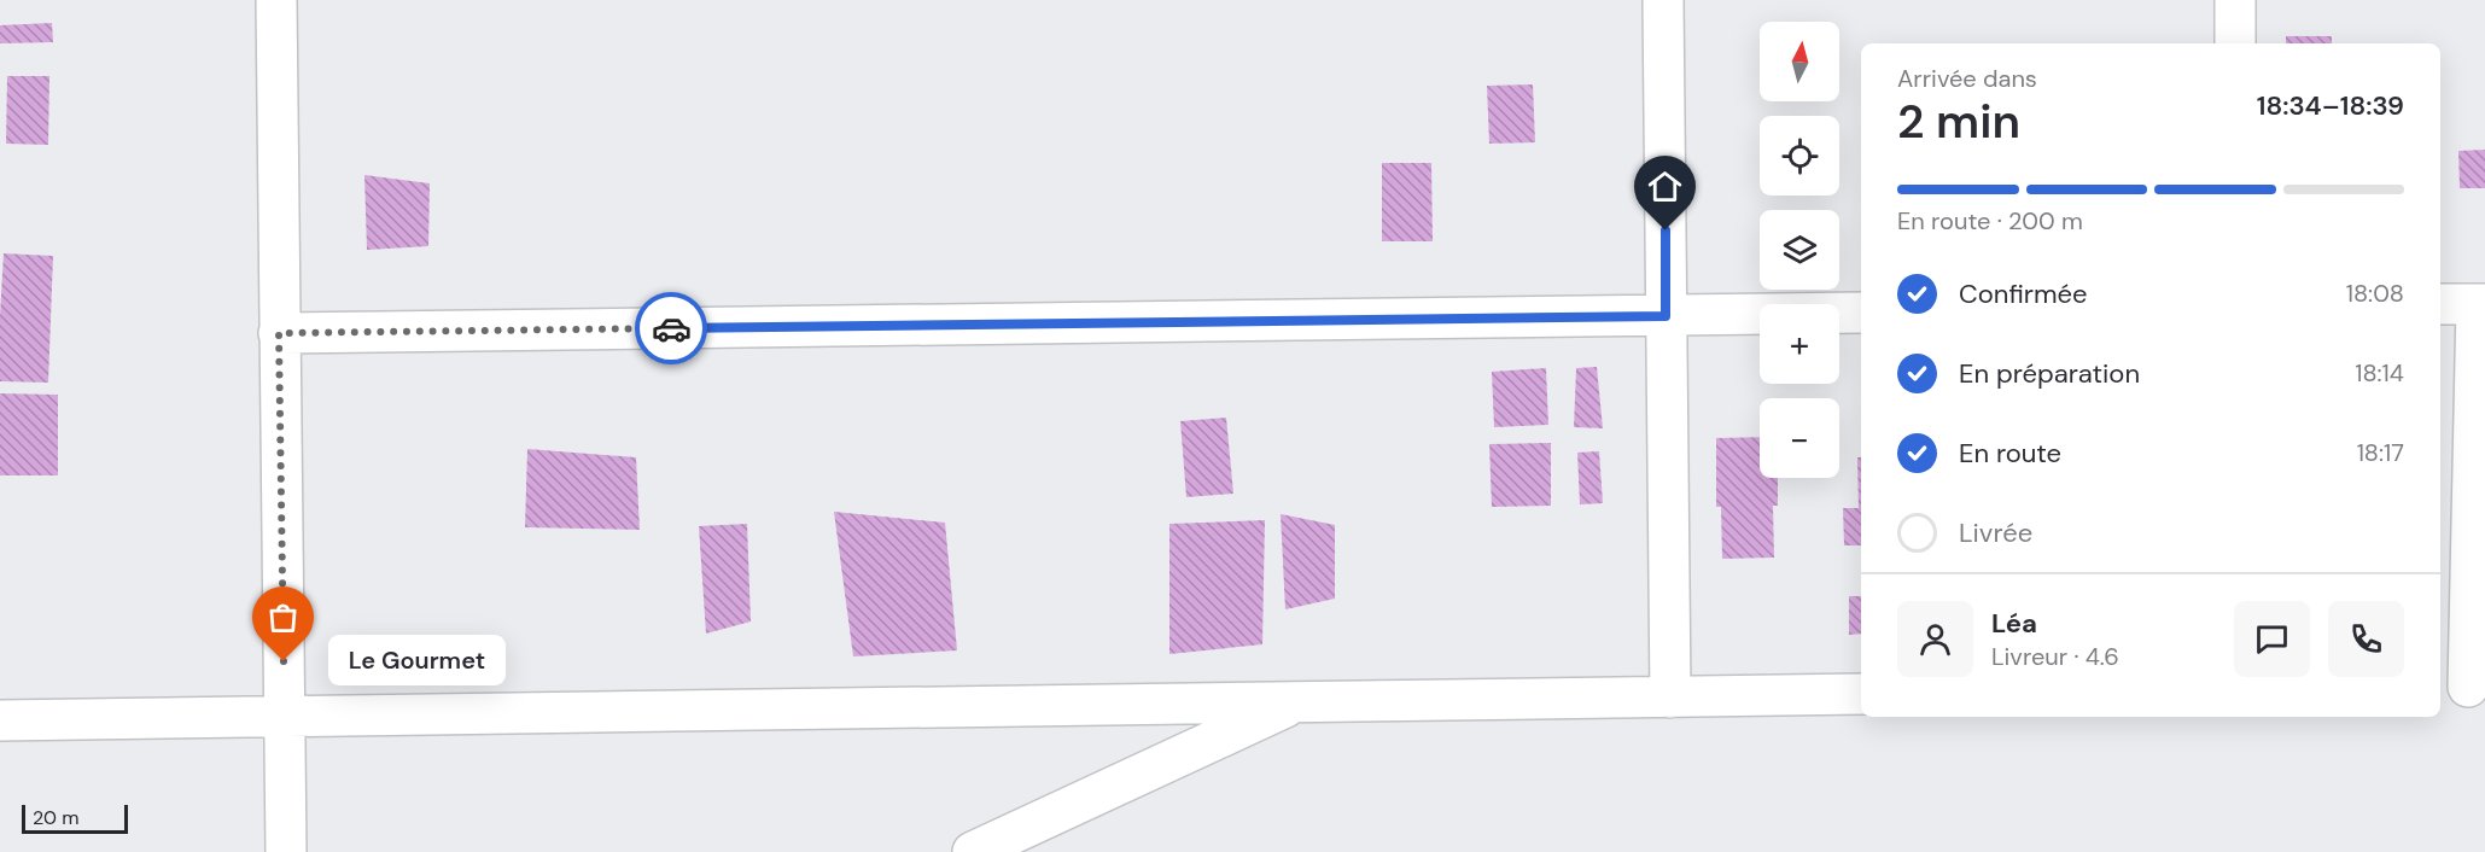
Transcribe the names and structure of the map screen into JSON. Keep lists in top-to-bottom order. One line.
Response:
{"places":["Le Gourmet"],"scale_bar":"20 m","north":"top","page":{"map_buttons":["+","−"],"heading":["2 min","Arrivée dans","18:34–18:39"],"panel":["Léa","Livreur · 4.6"],"bar":"En route · 200 m","list":[["Confirmée","18:08"],["En préparation","18:14"],["En route","18:17"],"Livrée"],"bubble":"Le Gourmet","scale":"20 m"}}
